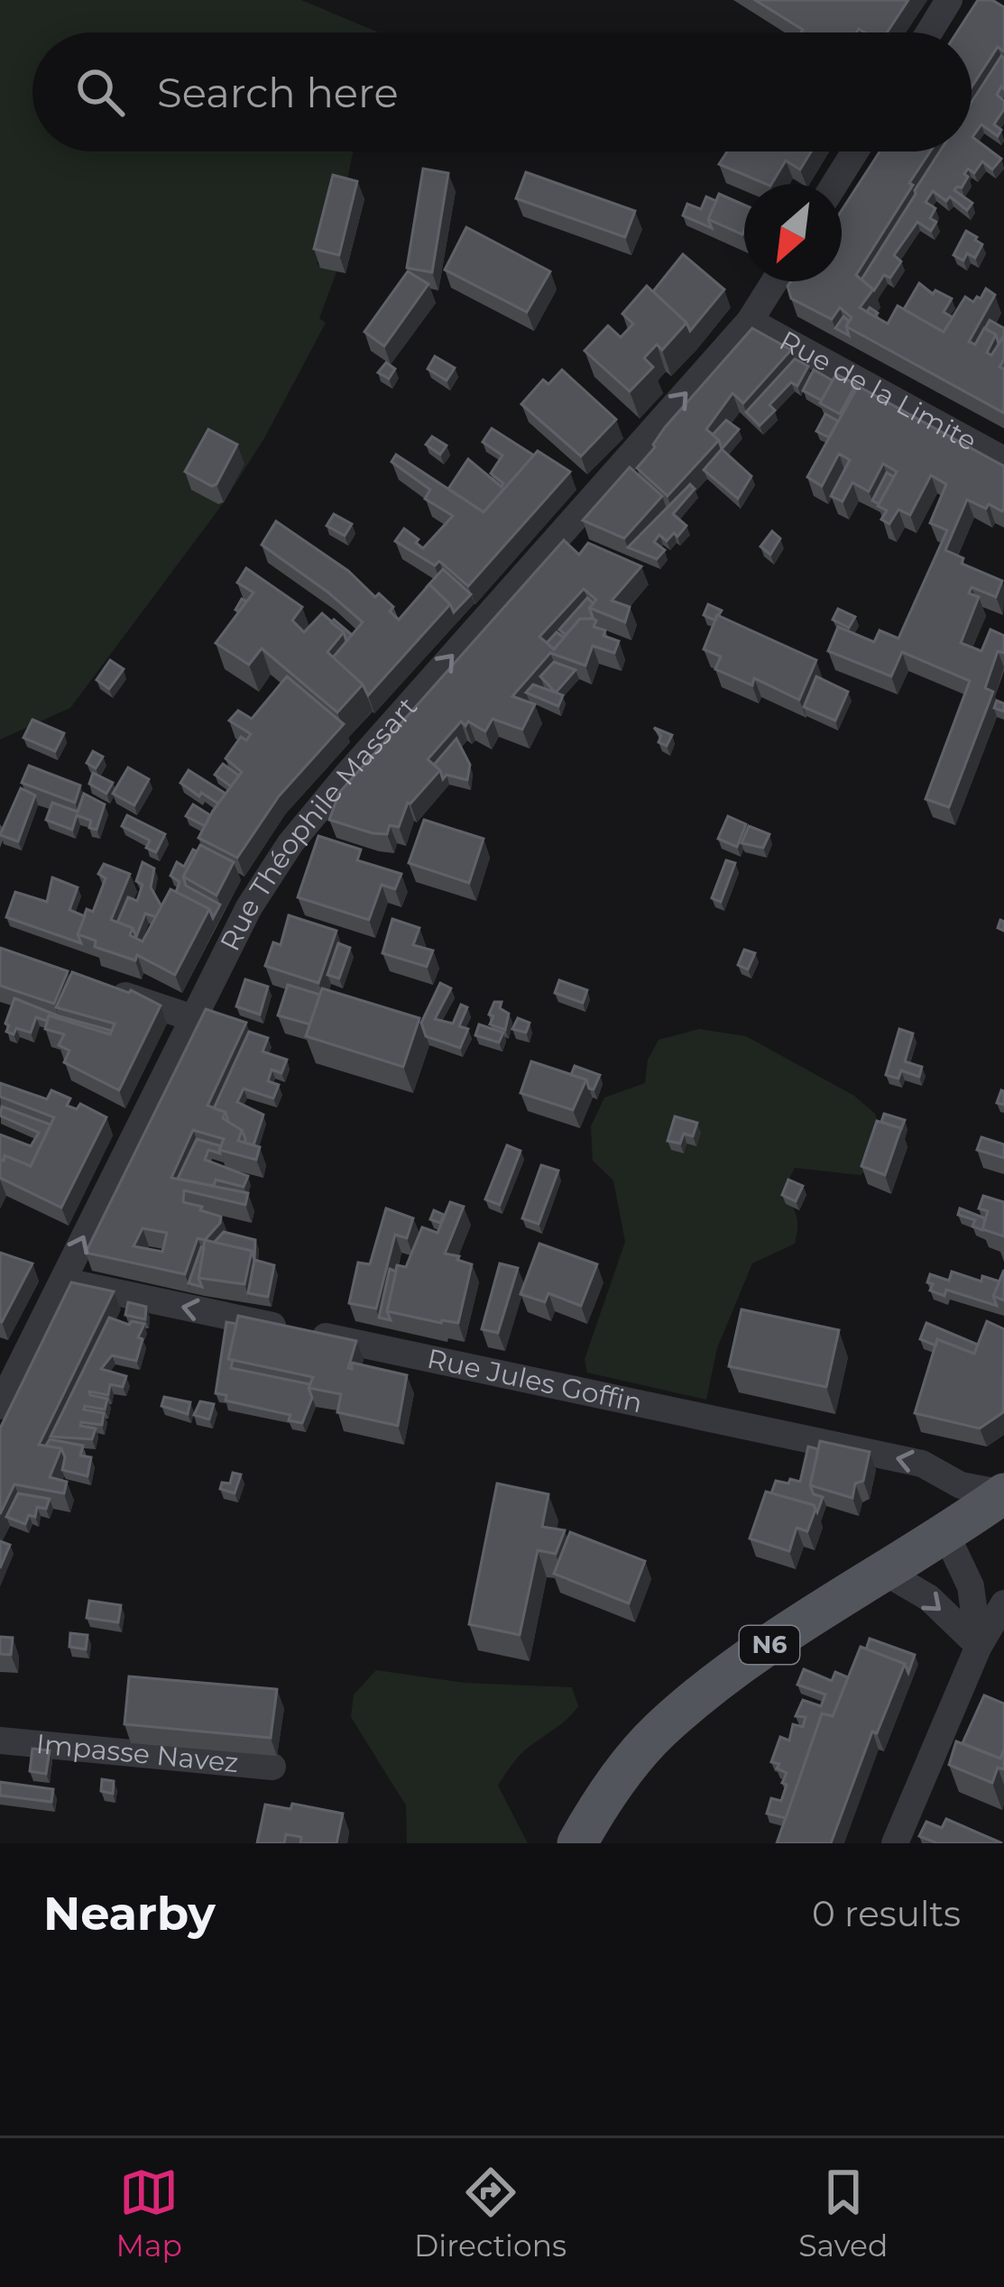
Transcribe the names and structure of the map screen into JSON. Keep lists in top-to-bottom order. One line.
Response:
{"streets":{"main road":["N6"],"street":["Rue de la Limite","Rue Théophile Massart","Rue Jules Goffin","Impasse Navez"]},"crossings":[["Rue de la Limite","Rue Théophile Massart"],["Rue Théophile Massart","Rue Jules Goffin"],["Rue Jules Goffin","N6"]],"one_way":["Rue Théophile Massart","Rue Jules Goffin"],"north":"bottom left","page":{"search":"Search here","heading":["Nearby","0 results"],"nav":["Map","Directions","Saved"]}}
